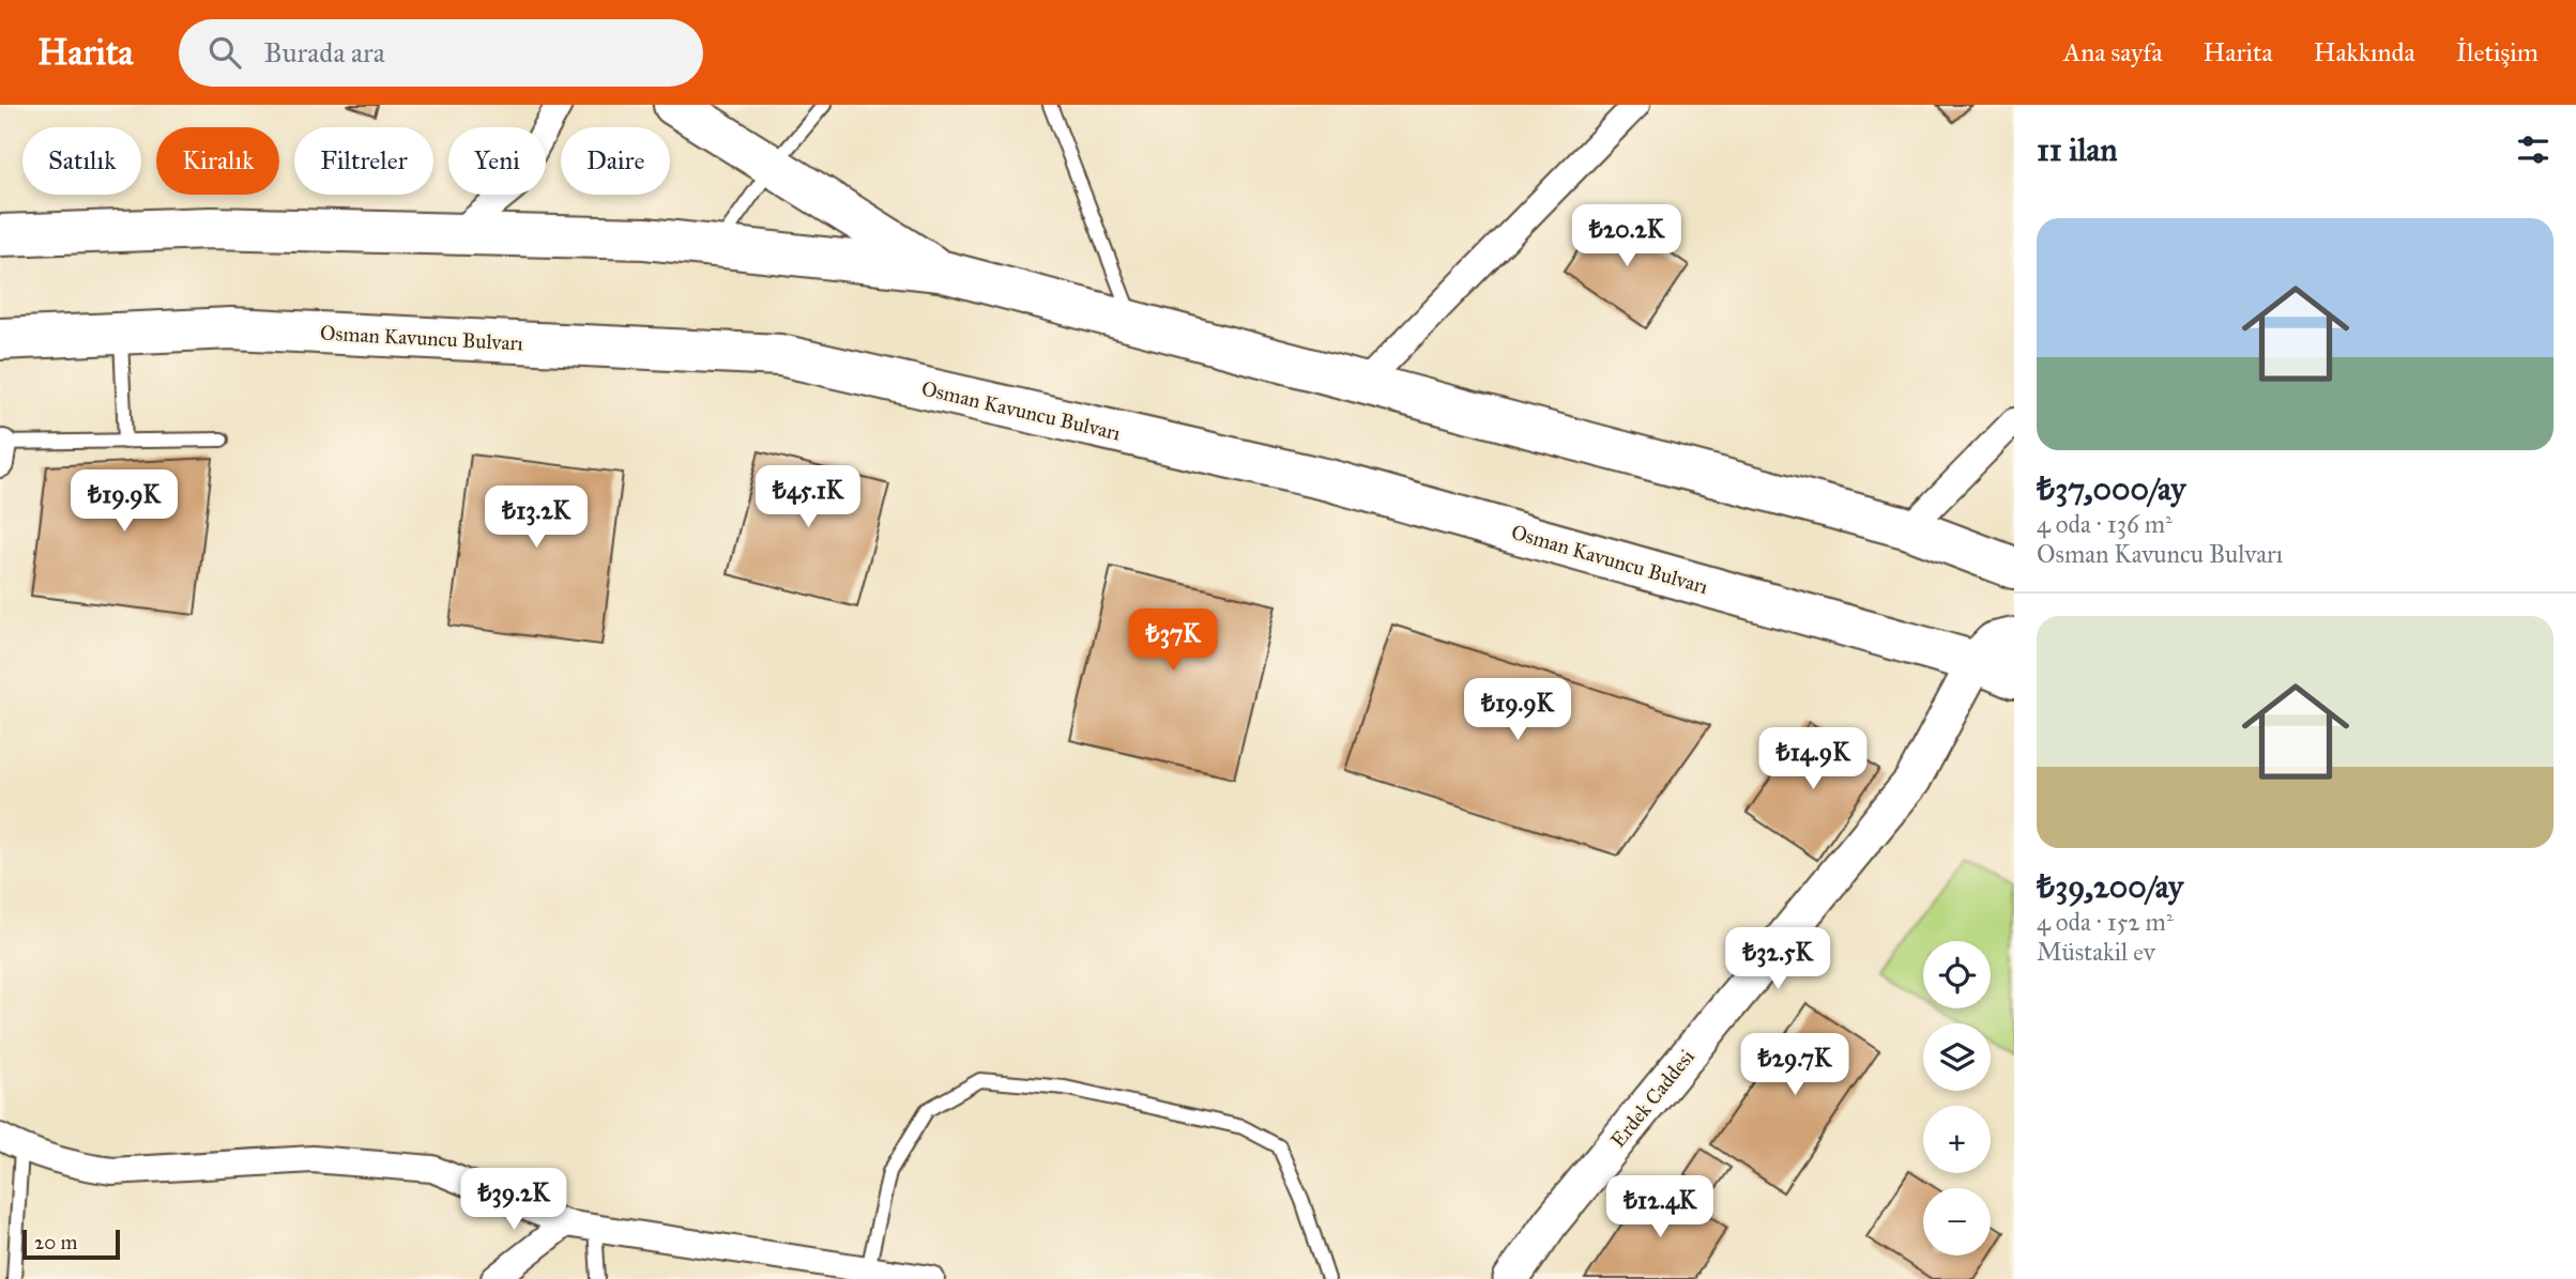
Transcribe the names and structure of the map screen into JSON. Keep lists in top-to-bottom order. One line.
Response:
{"streets":{"highway":["Osman Kavuncu Bulvarı"],"street":["Erdek Caddesi"]},"crossings":[["Osman Kavuncu Bulvarı","Erdek Caddesi"]],"scale_bar":"20 m","page":{"header":"Harita","search":"Burada ara","nav":["Ana sayfa","Harita","Hakkında","İletişim"],"heading":"11 ilan","chip":["Satılık","Kiralık","Filtreler","Yeni","Daire"],"list":[{"name":"₺37,000/ay","note":"4 oda · 136 m² · Osman Kavuncu Bulvarı"},{"name":"₺39,200/ay","note":"4 oda · 152 m² · Müstakil ev"}],"price":["₺20.2K","₺45.1K","₺19.9K","₺13.2K","₺37K","₺19.9K","₺14.9K","₺32.5K","₺29.7K","₺39.2K","₺12.4K"],"map_buttons":["+","−"],"scale":"20 m"}}
